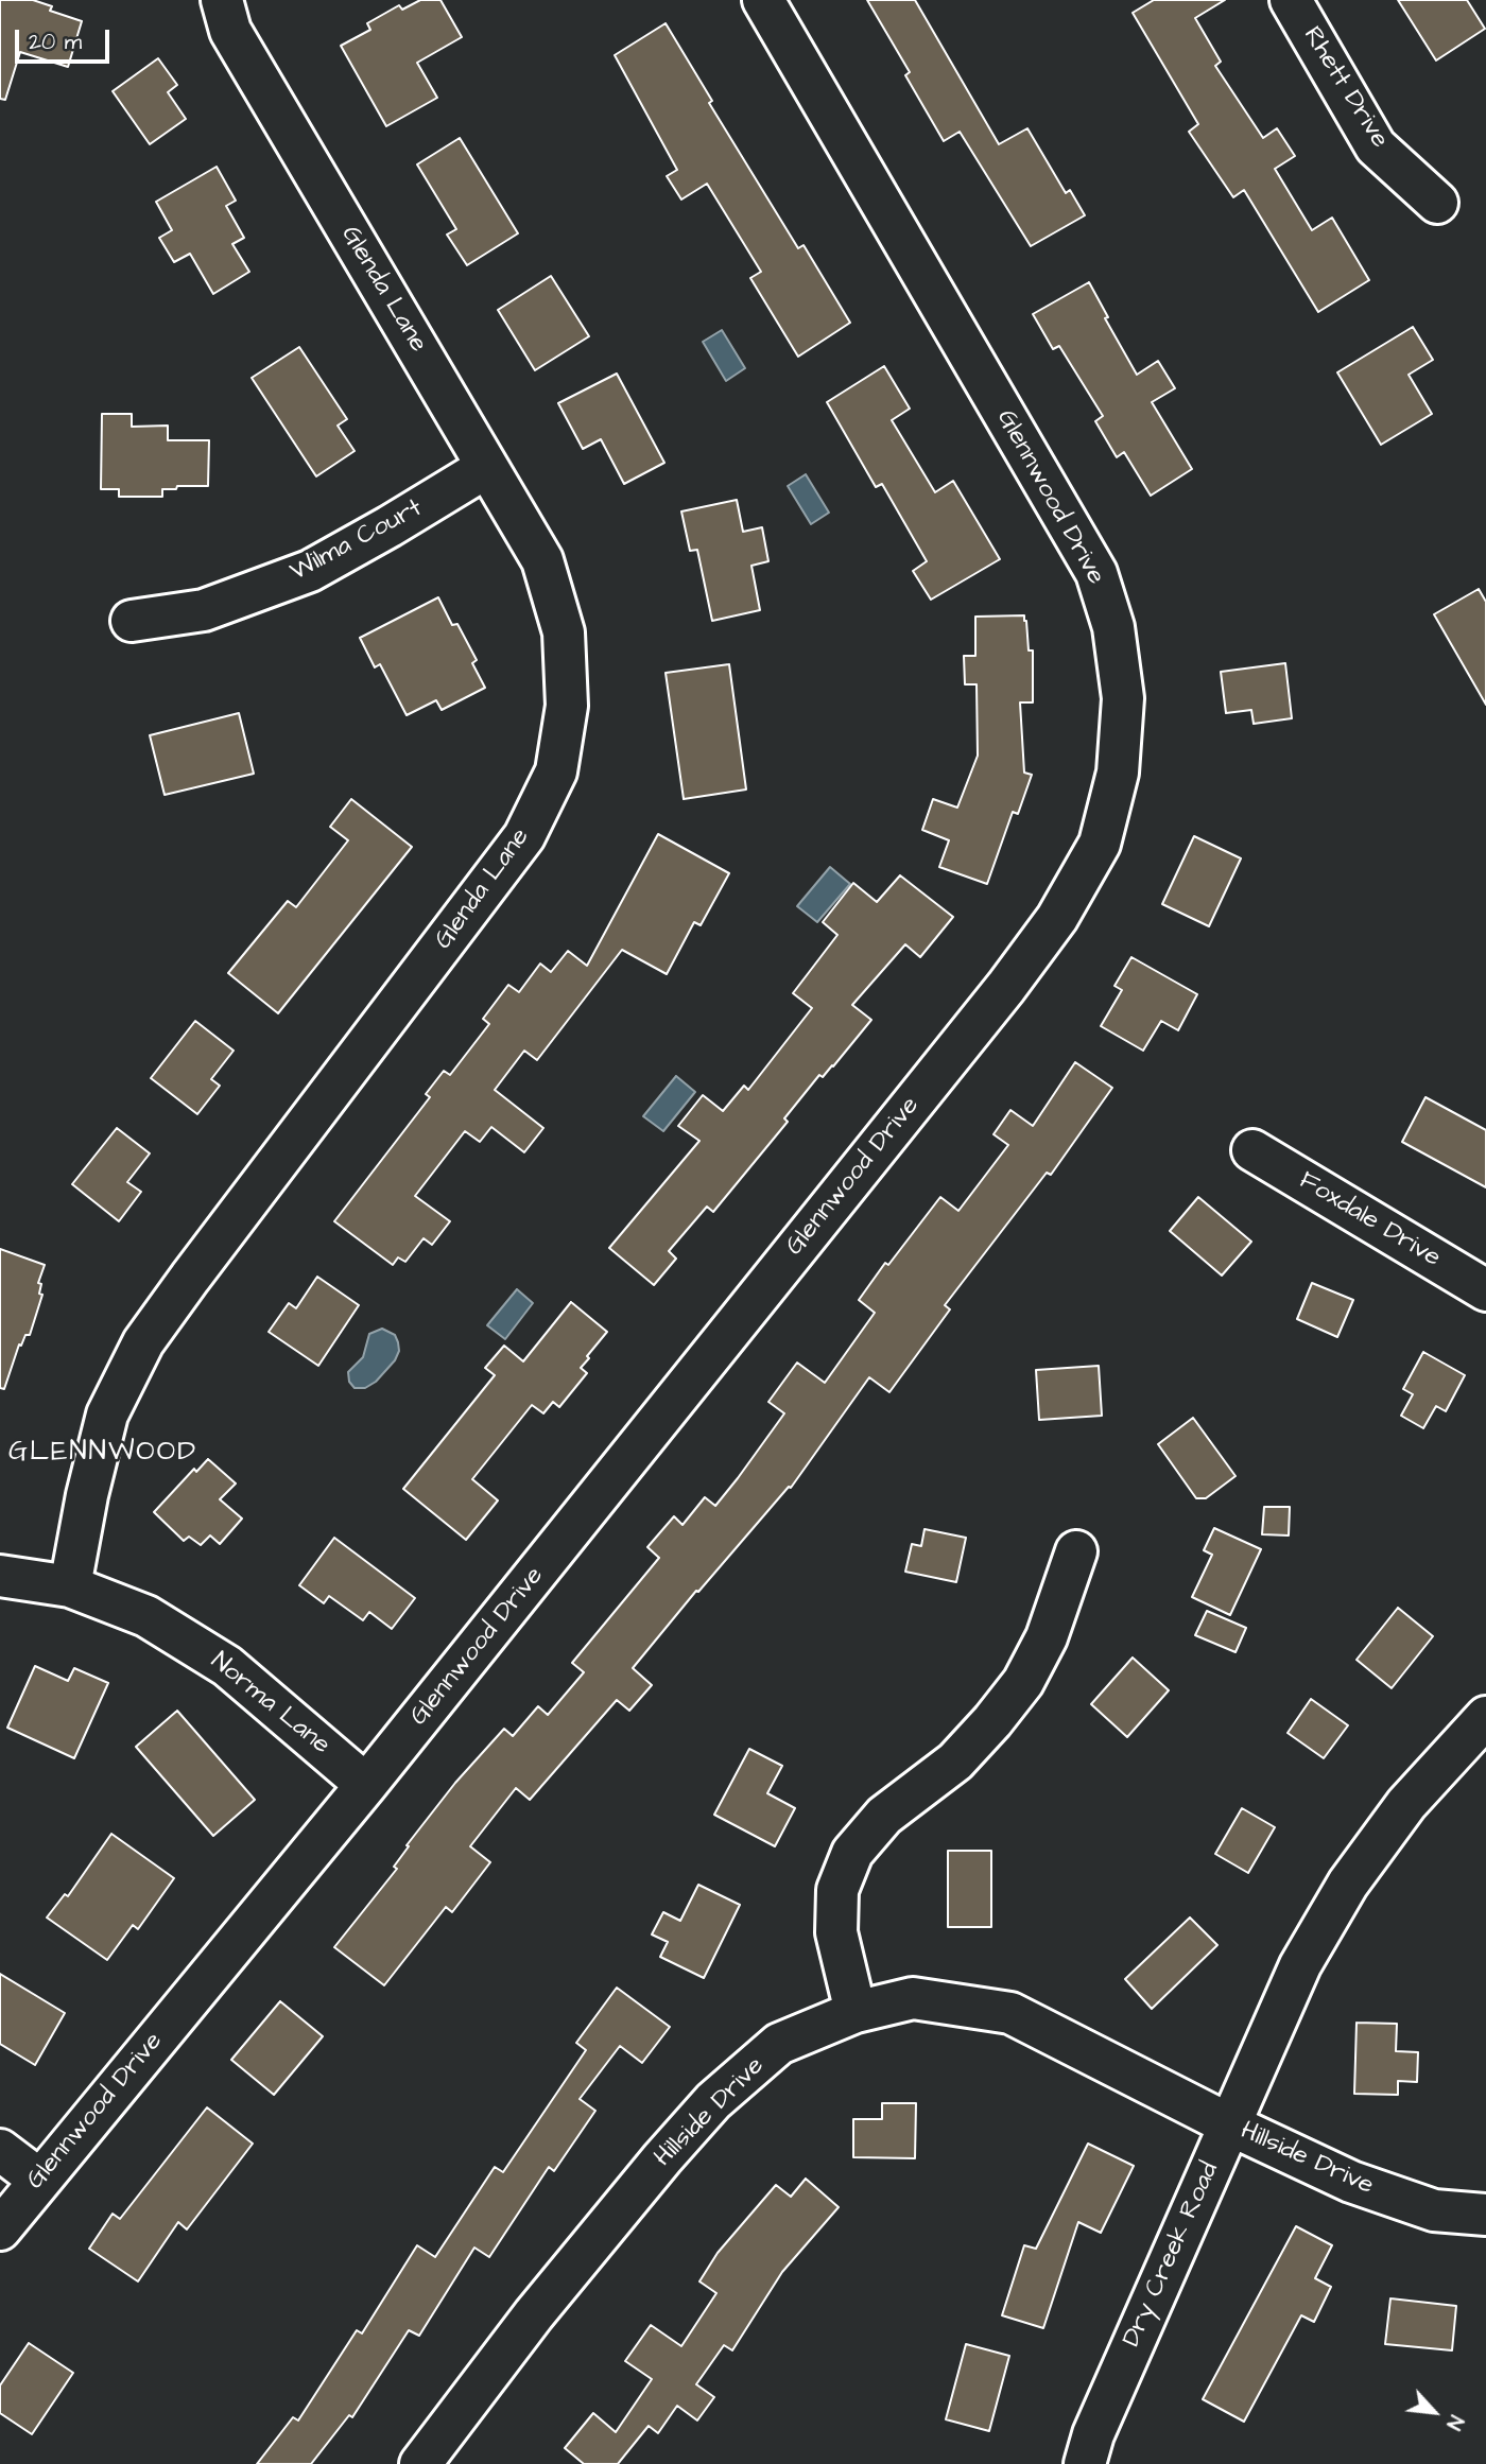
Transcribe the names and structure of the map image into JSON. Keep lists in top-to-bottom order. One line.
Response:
{"streets":{"street":["Rhett Drive","Glenda Lane","Glennwood Drive","Wilma Court","Foxdale Drive","Norma Lane","Hillside Drive","Dry Creek Road"]},"crossings":[["Glenda Lane","Wilma Court"],["Glenda Lane","Norma Lane"],["Glennwood Drive","Norma Lane"],["Hillside Drive","Dry Creek Road"]],"districts":["GLENNWOOD"],"scale_bar":"20 m","north":"bottom right"}
